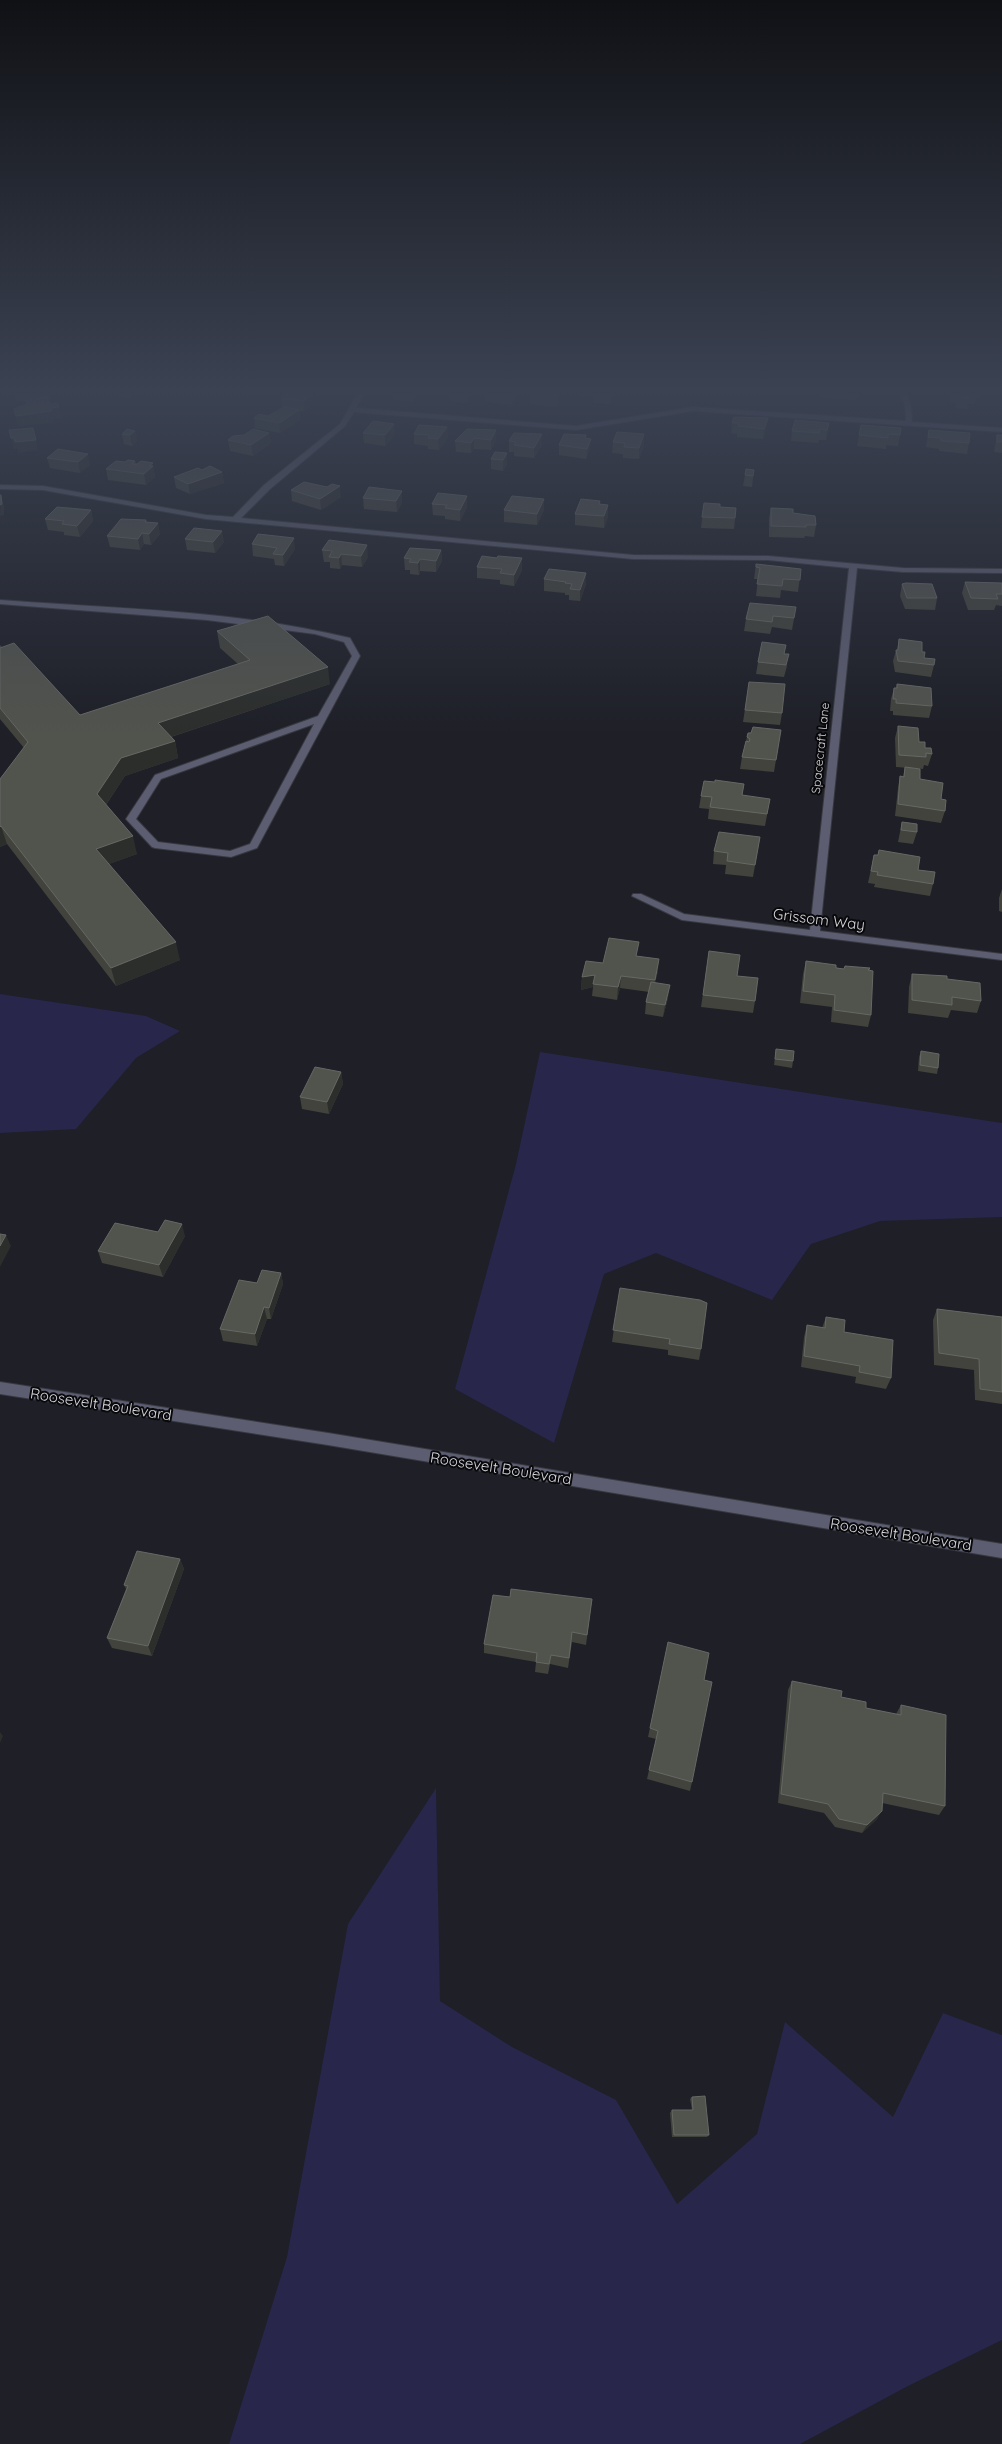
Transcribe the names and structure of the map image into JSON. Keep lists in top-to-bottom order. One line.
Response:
{"streets":{"street":["Spacecraft Lane","Grissom Way","Roosevelt Boulevard"]},"crossings":[["Spacecraft Lane","Grissom Way"]]}
